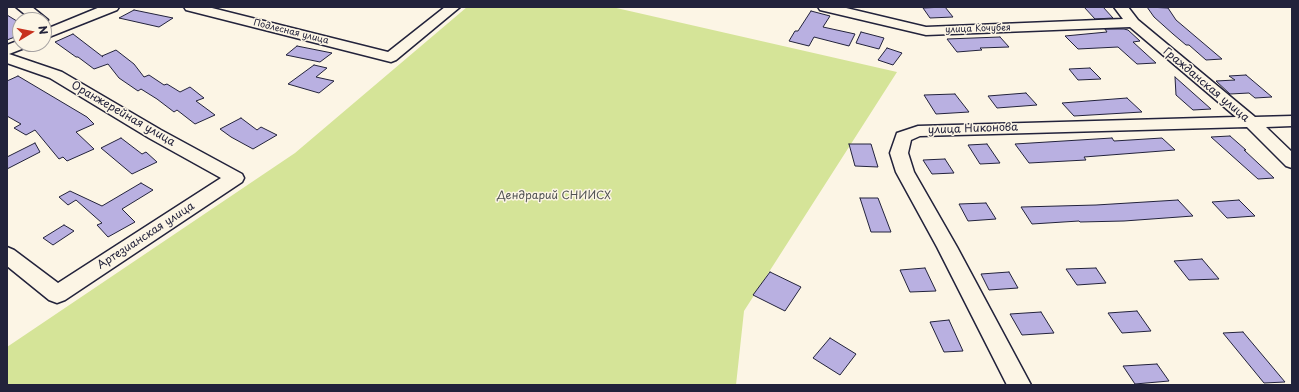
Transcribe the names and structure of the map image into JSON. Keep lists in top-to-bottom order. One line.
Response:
{"streets":{"street":["улица Кочубея","Подлесная улица","Гражданская улица","Оранжерейная улица","улица Никонова","Артезианская улица"]},"crossings":[["улица Кочубея","Гражданская улица"],["Гражданская улица","улица Никонова"],["Оранжерейная улица","Артезианская улица"]],"parks":["Дендрарий СНИИСХ"],"north":"right"}
